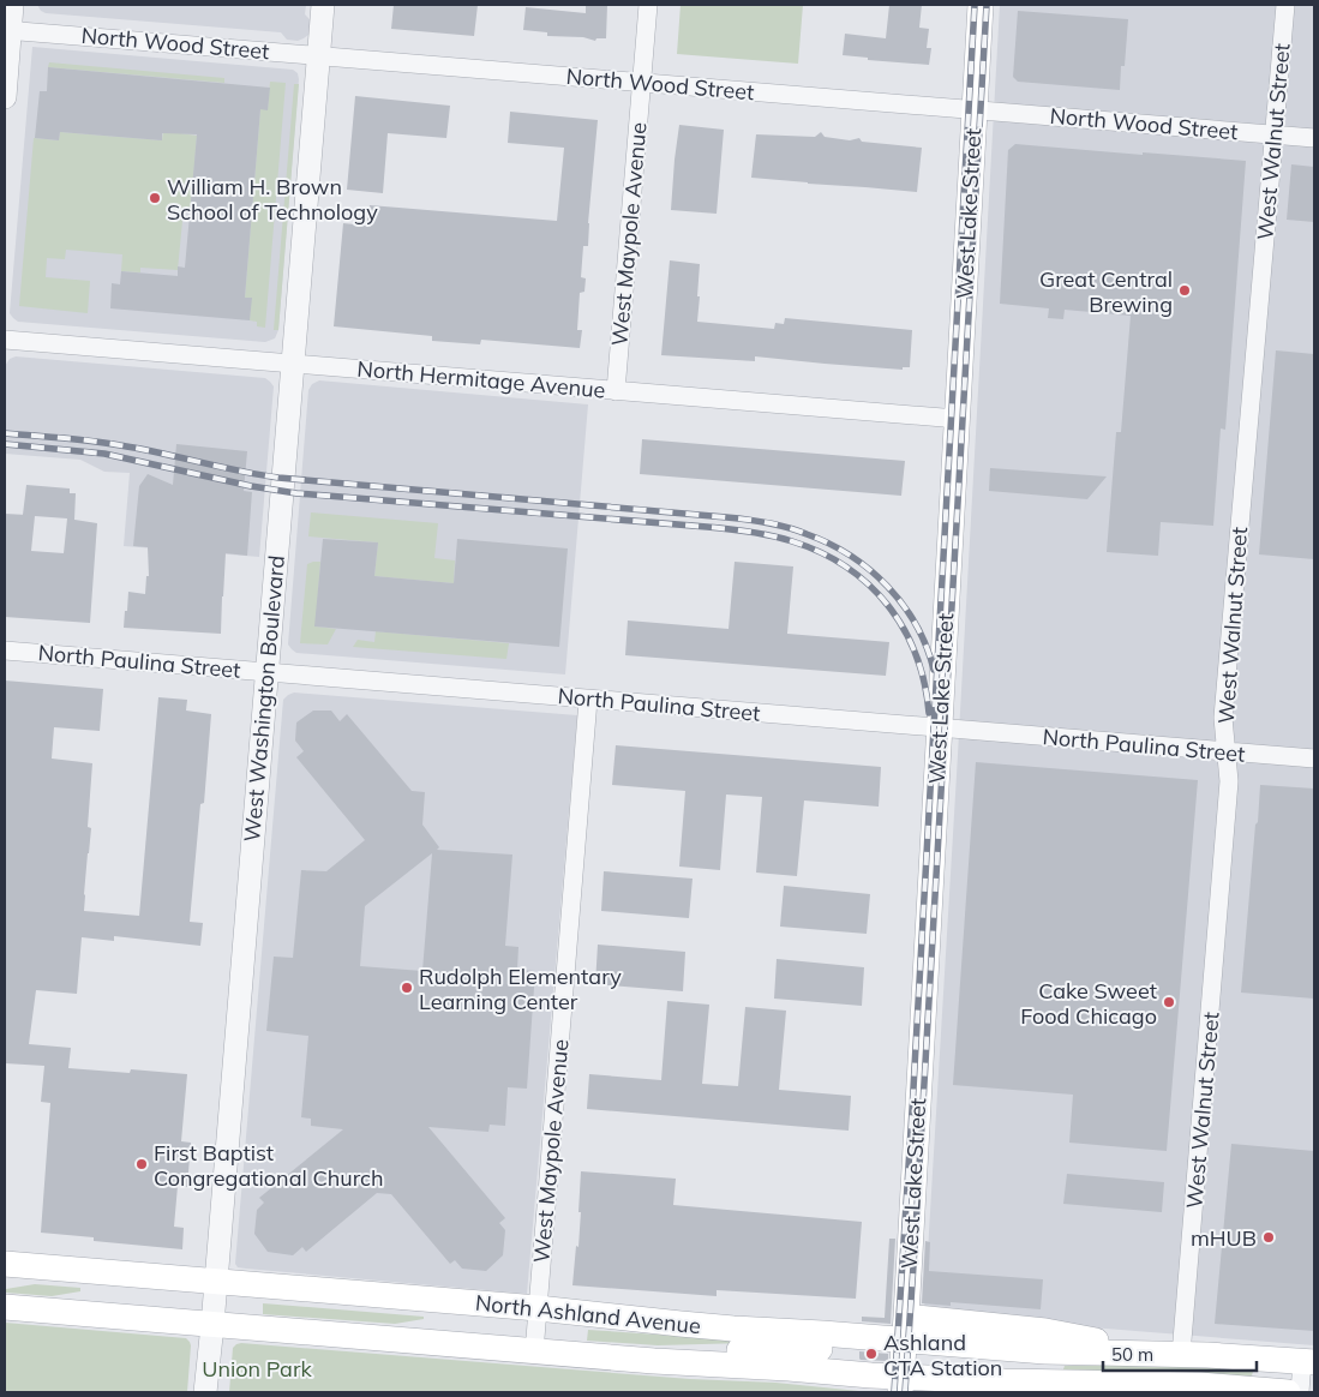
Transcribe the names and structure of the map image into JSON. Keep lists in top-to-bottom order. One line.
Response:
{"streets":{"main road":["West Lake Street","North Ashland Avenue"],"street":["North Wood Street","West Walnut Street","West Maypole Avenue","North Hermitage Avenue","North Paulina Street","West Washington Boulevard"]},"crossings":[["North Wood Street","West Walnut Street"],["North Wood Street","West Lake Street"],["North Wood Street","West Maypole Avenue"],["North Wood Street","West Washington Boulevard"],["West Walnut Street","North Paulina Street"],["West Walnut Street","North Ashland Avenue"],["West Lake Street","North Hermitage Avenue"],["West Lake Street","North Paulina Street"],["West Lake Street","North Ashland Avenue"],["West Maypole Avenue","North Hermitage Avenue"],["West Maypole Avenue","North Paulina Street"],["West Maypole Avenue","North Ashland Avenue"],["North Hermitage Avenue","West Washington Boulevard"],["North Paulina Street","West Washington Boulevard"],["West Washington Boulevard","North Ashland Avenue"]],"parks":["Union Park"],"places":["William H. Brown School of Technology","Great Central Brewing","Rudolph Elementary Learning Center","Cake Sweet Food Chicago","First Baptist Congregational Church","mHUB","Ashland CTA Station"],"scale_bar":"50 m"}
